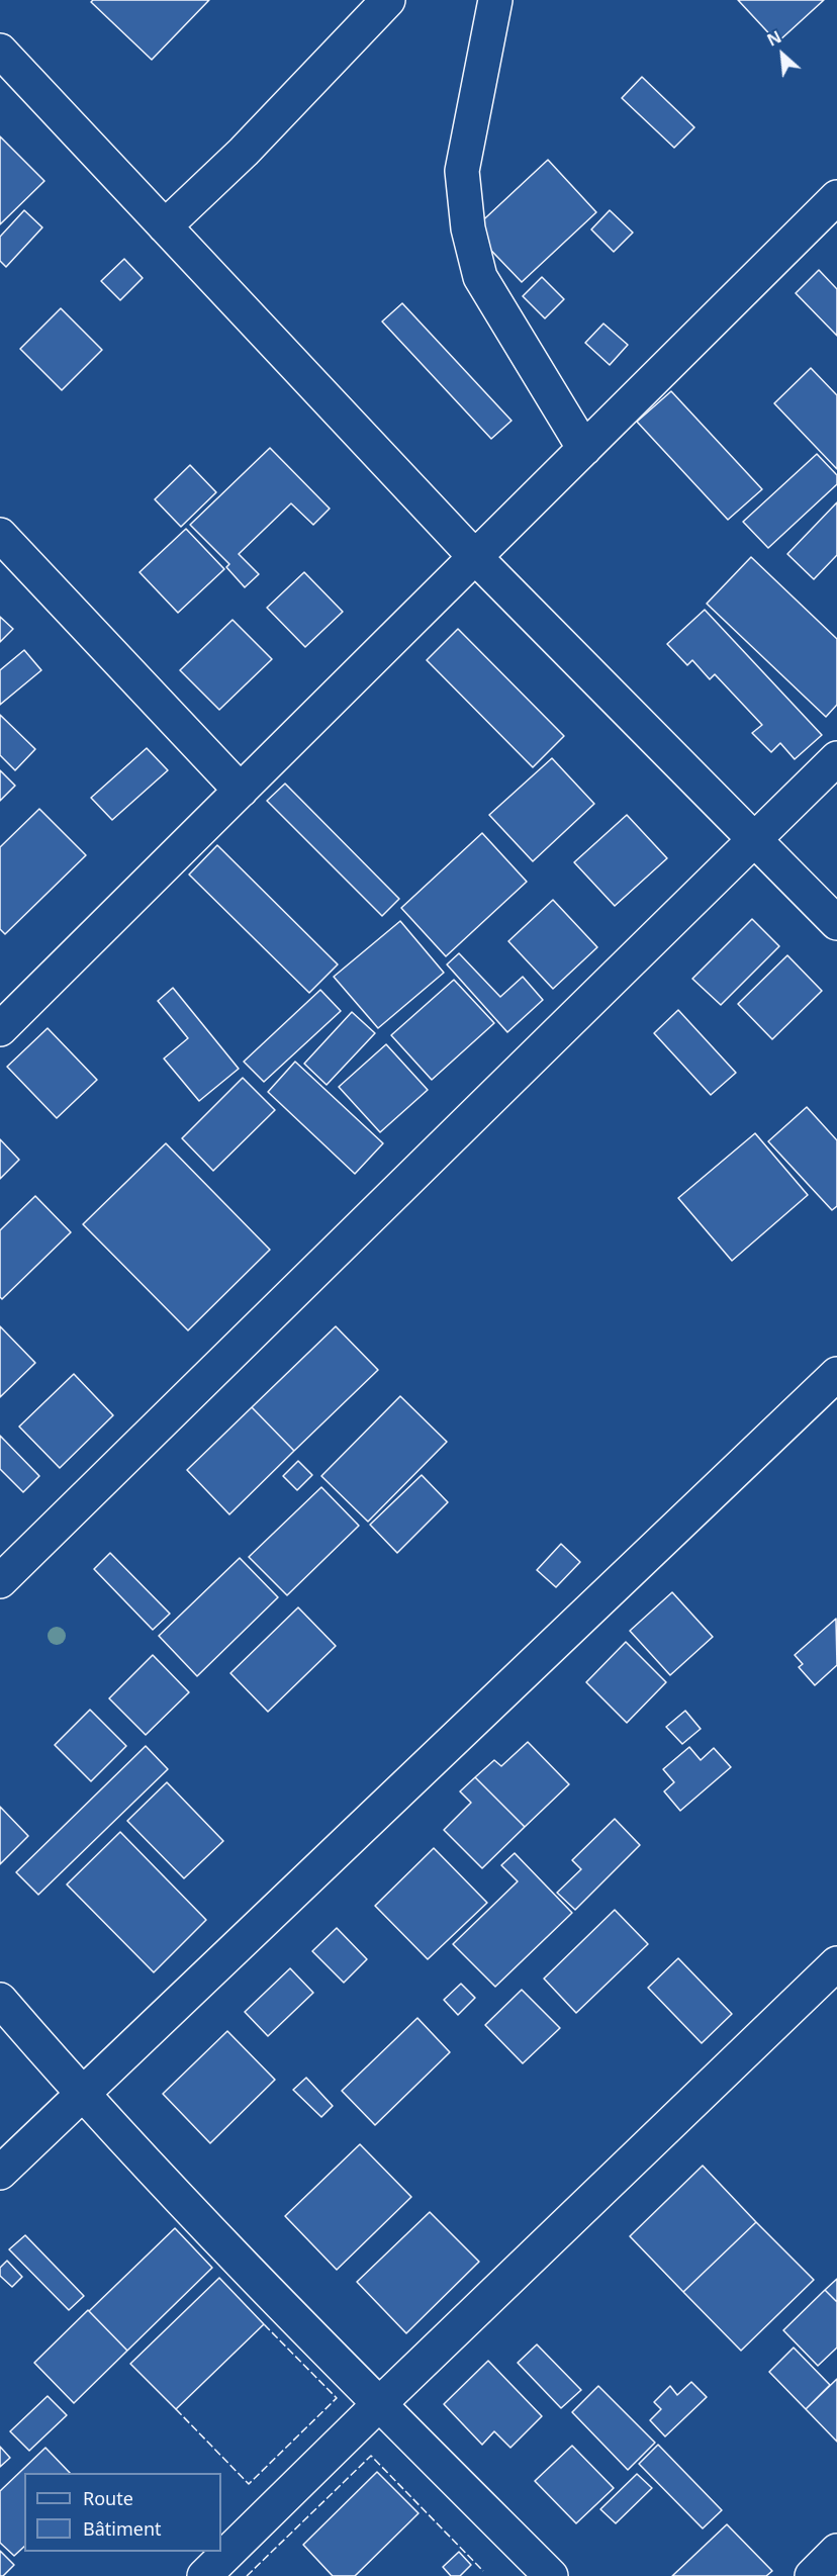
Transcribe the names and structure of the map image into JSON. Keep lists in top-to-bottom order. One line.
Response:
{"legend":["Route","Bâtiment"],"north":"top left"}
